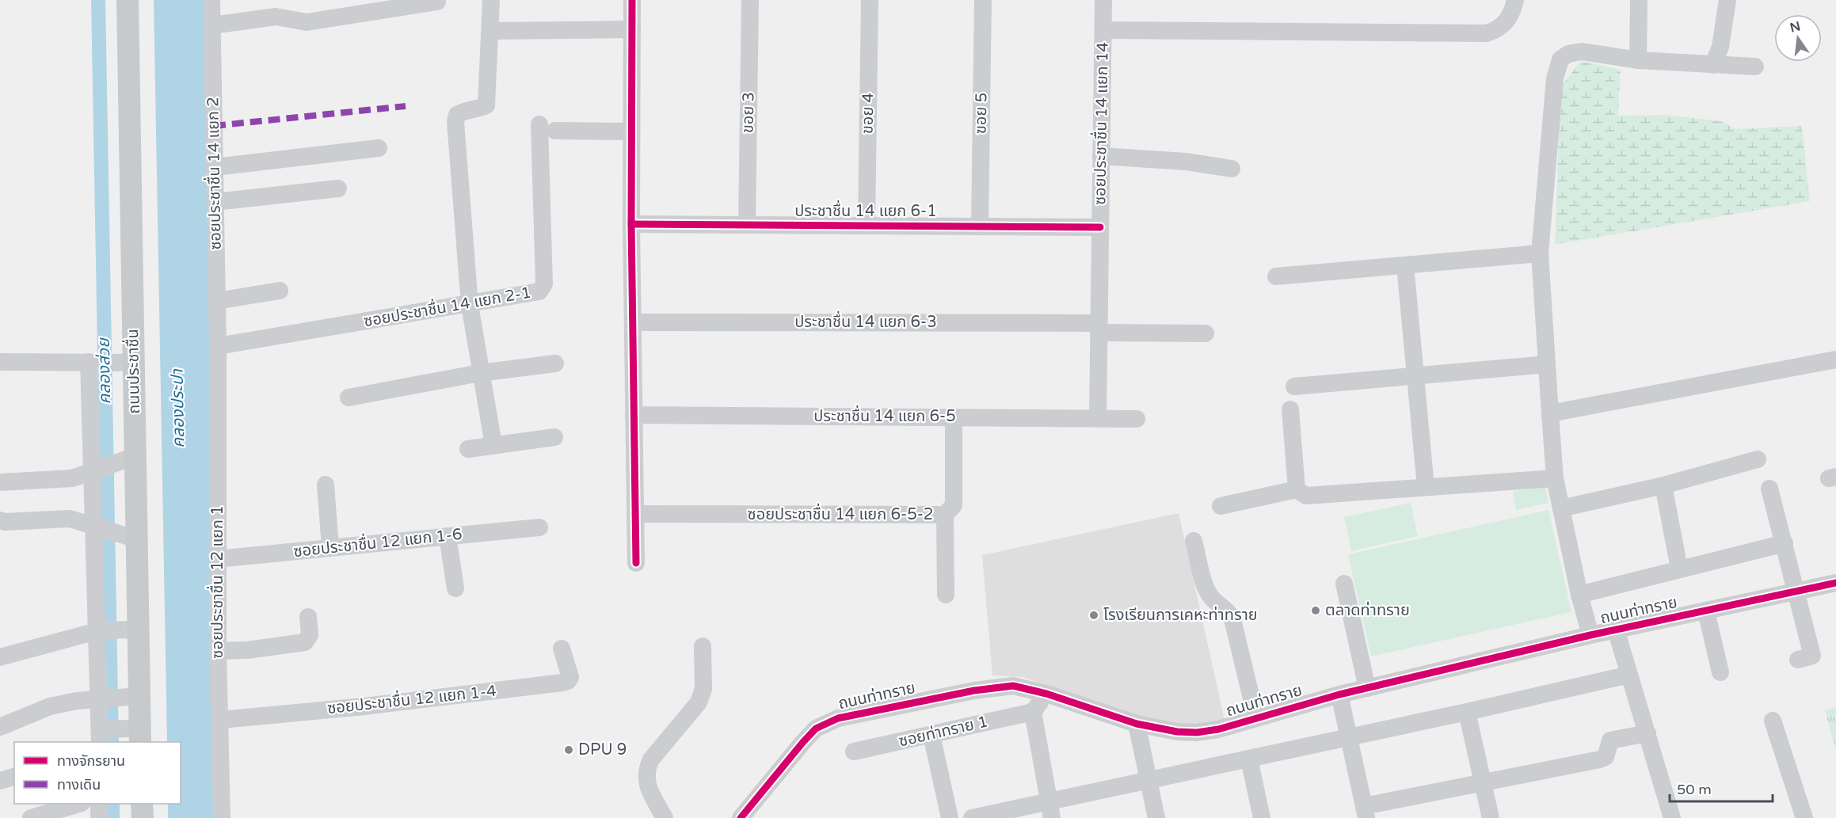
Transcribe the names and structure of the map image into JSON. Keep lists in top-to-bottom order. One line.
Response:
{"streets":{"main road":["ถนนประชาชื่น"],"street":["ขอย 3","ขอย 4","ฃอย 5","ซอยประชาชื่น 14 แยก 14","ซอยประชาชื่น 14 แยก 2","ประชาชื่น 14 แยก 6-1","ซอยประชาชื่น 14 แยก 2-1","ประชาชื่น 14 แยก 6-3","ประชาชื่น 14 แยก 6-5","ซอยประชาชื่น 14 แยก 6-5-2","ซอยประชาชื่น 12 แยก 1-6","ซอยประชาชื่น 12 แยก 1","ถนนท่าทราย","ซอยประชาชื่น 12 แยก 1-4","ซอยท่าทราย 1"]},"crossings":[["ขอย 3","ประชาชื่น 14 แยก 6-1"],["ขอย 4","ประชาชื่น 14 แยก 6-1"],["ฃอย 5","ประชาชื่น 14 แยก 6-1"],["ซอยประชาชื่น 14 แยก 14","ประชาชื่น 14 แยก 6-1"],["ซอยประชาชื่น 14 แยก 14","ประชาชื่น 14 แยก 6-3"],["ซอยประชาชื่น 14 แยก 14","ประชาชื่น 14 แยก 6-5"],["ซอยประชาชื่น 14 แยก 2","ซอยประชาชื่น 14 แยก 2-1"],["ซอยประชาชื่น 14 แยก 2","ซอยประชาชื่น 12 แยก 1"],["ซอยประชาชื่น 14 แยก 2-1","ซอยประชาชื่น 12 แยก 1"],["ประชาชื่น 14 แยก 6-5","ซอยประชาชื่น 14 แยก 6-5-2"],["ซอยประชาชื่น 12 แยก 1-6","ซอยประชาชื่น 12 แยก 1"],["ซอยประชาชื่น 12 แยก 1","ซอยประชาชื่น 12 แยก 1-4"]],"water":["คลองส่วย","คลองประปา"],"places":["ตลาดท่าทราย","โรงเรียนการเคหะท่าทราย","DPU 9"],"legend":["ทางจักรยาน","ทางเดิน"],"scale_bar":"50 m","north":"top"}
